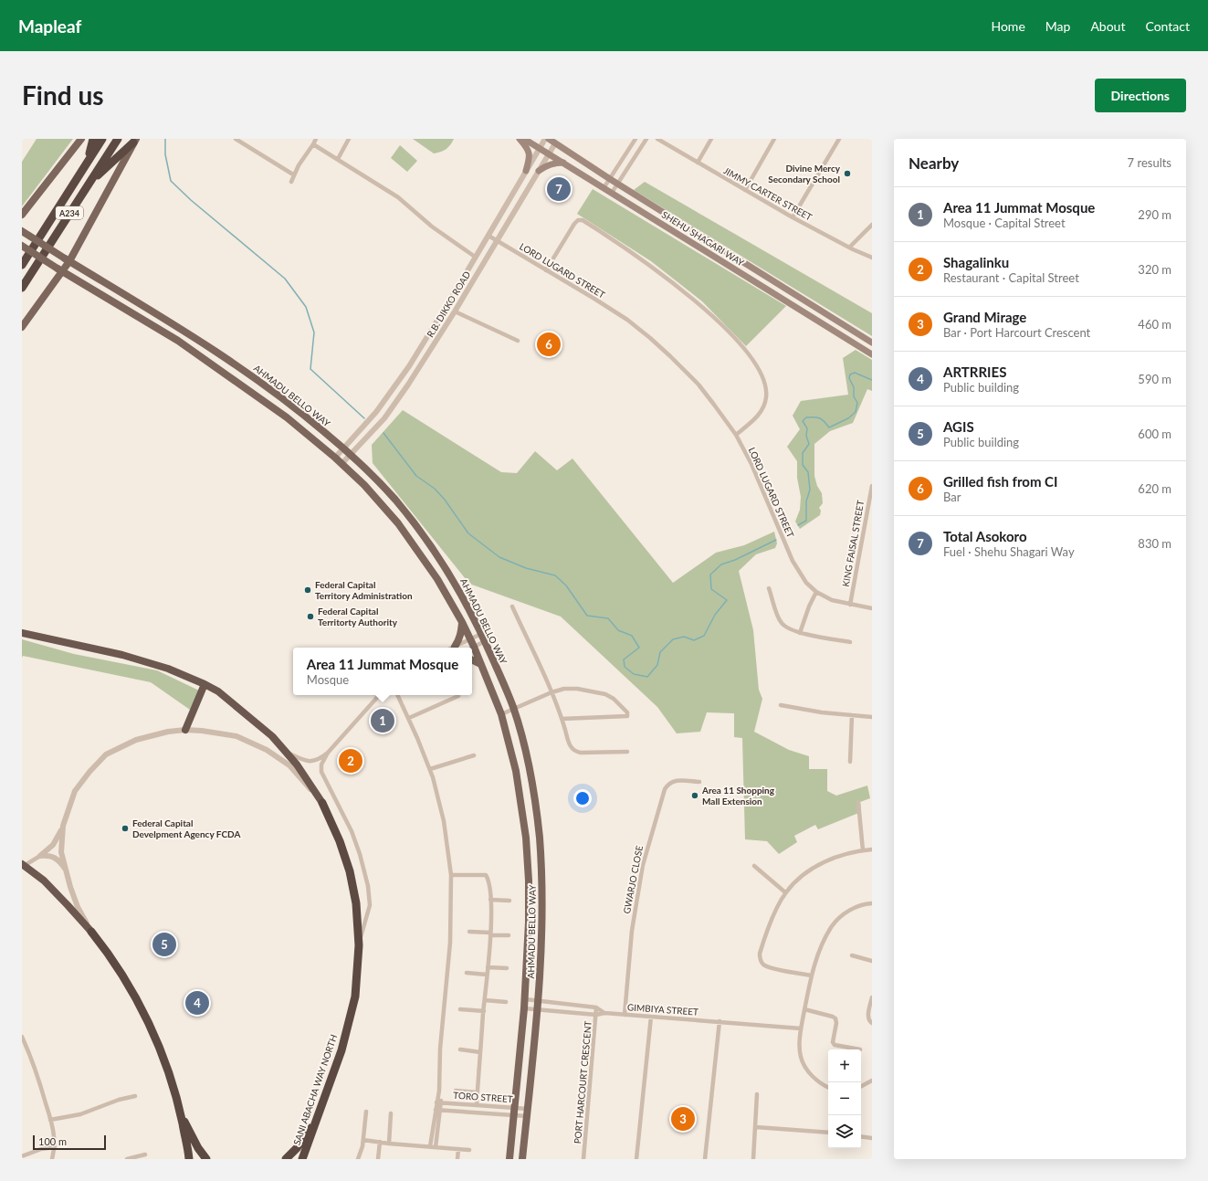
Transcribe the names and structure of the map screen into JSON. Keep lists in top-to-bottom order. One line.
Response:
{"streets":{"highway":["A234","SANI ABACHA WAY NORTH"],"main road":["SHEHU SHAGARI WAY","AHMADU BELLO WAY"],"street":["JIMMY CARTER STREET","LORD LUGARD STREET","R.B. DIKKO ROAD","KING FAISAL STREET","GWARJO CLOSE","GIMBIYA STREET","PORT HARCOURT CRESCENT","TORO STREET"]},"crossings":[["SHEHU SHAGARI WAY","R.B. DIKKO ROAD"],["LORD LUGARD STREET","R.B. DIKKO ROAD"],["LORD LUGARD STREET","KING FAISAL STREET"],["R.B. DIKKO ROAD","AHMADU BELLO WAY"],["AHMADU BELLO WAY","GIMBIYA STREET"],["AHMADU BELLO WAY","TORO STREET"],["GWARJO CLOSE","GIMBIYA STREET"],["GIMBIYA STREET","PORT HARCOURT CRESCENT"]],"places":["Divine Mercy Secondary School","Federal Capital Territory Administration","Federal Capital Territorty Authority","Area 11 Shopping Mall Extension","Federal Capital Develpment Agency FCDA"],"scale_bar":"100 m","page":{"header":"Mapleaf","nav":["Home","Map","About","Contact"],"buttons":"Directions","title":"Find us","heading":["Nearby","7 results"],"pins":["7","6","1","2","5","4","3"],"list":[{"mark":"1","name":"Area 11 Jummat Mosque","note":"Mosque · Capital Street","value":"290 m"},{"mark":"2","name":"Shagalinku","note":"Restaurant · Capital Street","value":"320 m"},{"mark":"3","name":"Grand Mirage","note":"Bar · Port Harcourt Crescent","value":"460 m"},{"mark":"4","name":"ARTRRIES","note":"Public building","value":"590 m"},{"mark":"5","name":"AGIS","note":"Public building","value":"600 m"},{"mark":"6","name":"Grilled fish from CI","note":"Bar","value":"620 m"},{"mark":"7","name":"Total Asokoro","note":"Fuel · Shehu Shagari Way","value":"830 m"}],"popup":["Area 11 Jummat Mosque","Mosque"],"map_buttons":["+","−"],"scale":"100 m"}}
